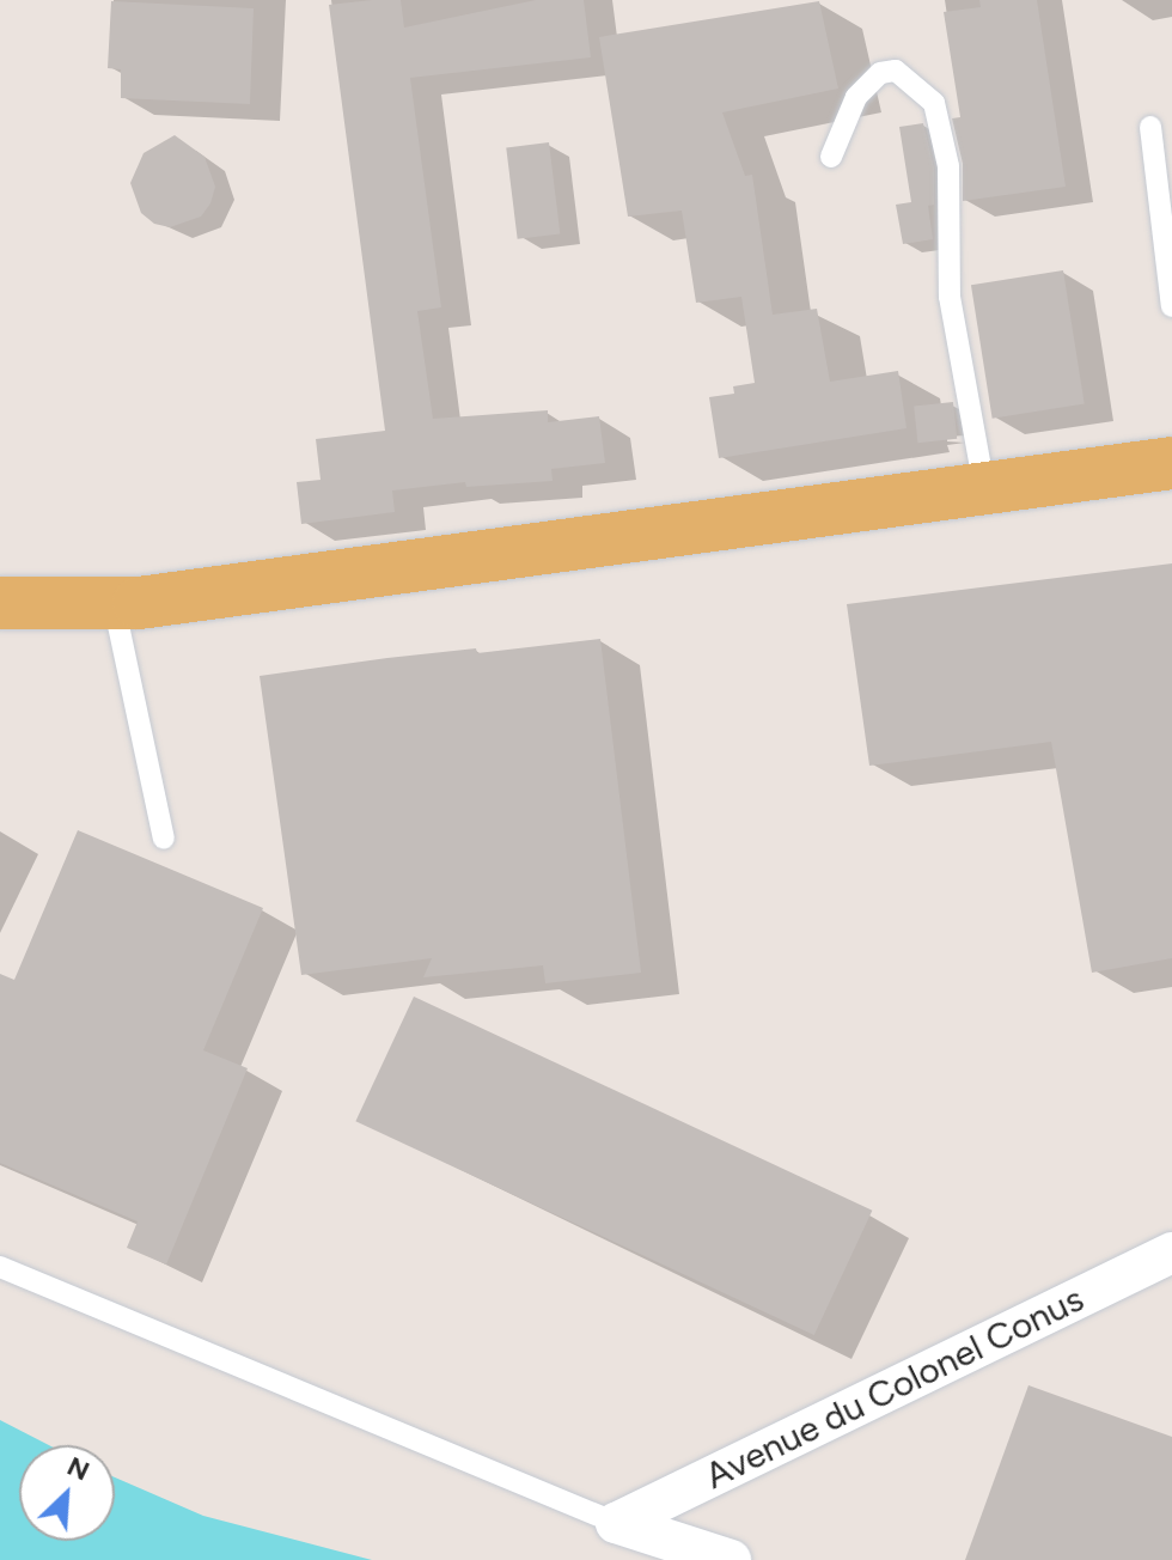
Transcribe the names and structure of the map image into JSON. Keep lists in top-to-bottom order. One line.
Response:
{"streets":{"street":["Avenue du Colonel Conus"]},"north":"top right"}
